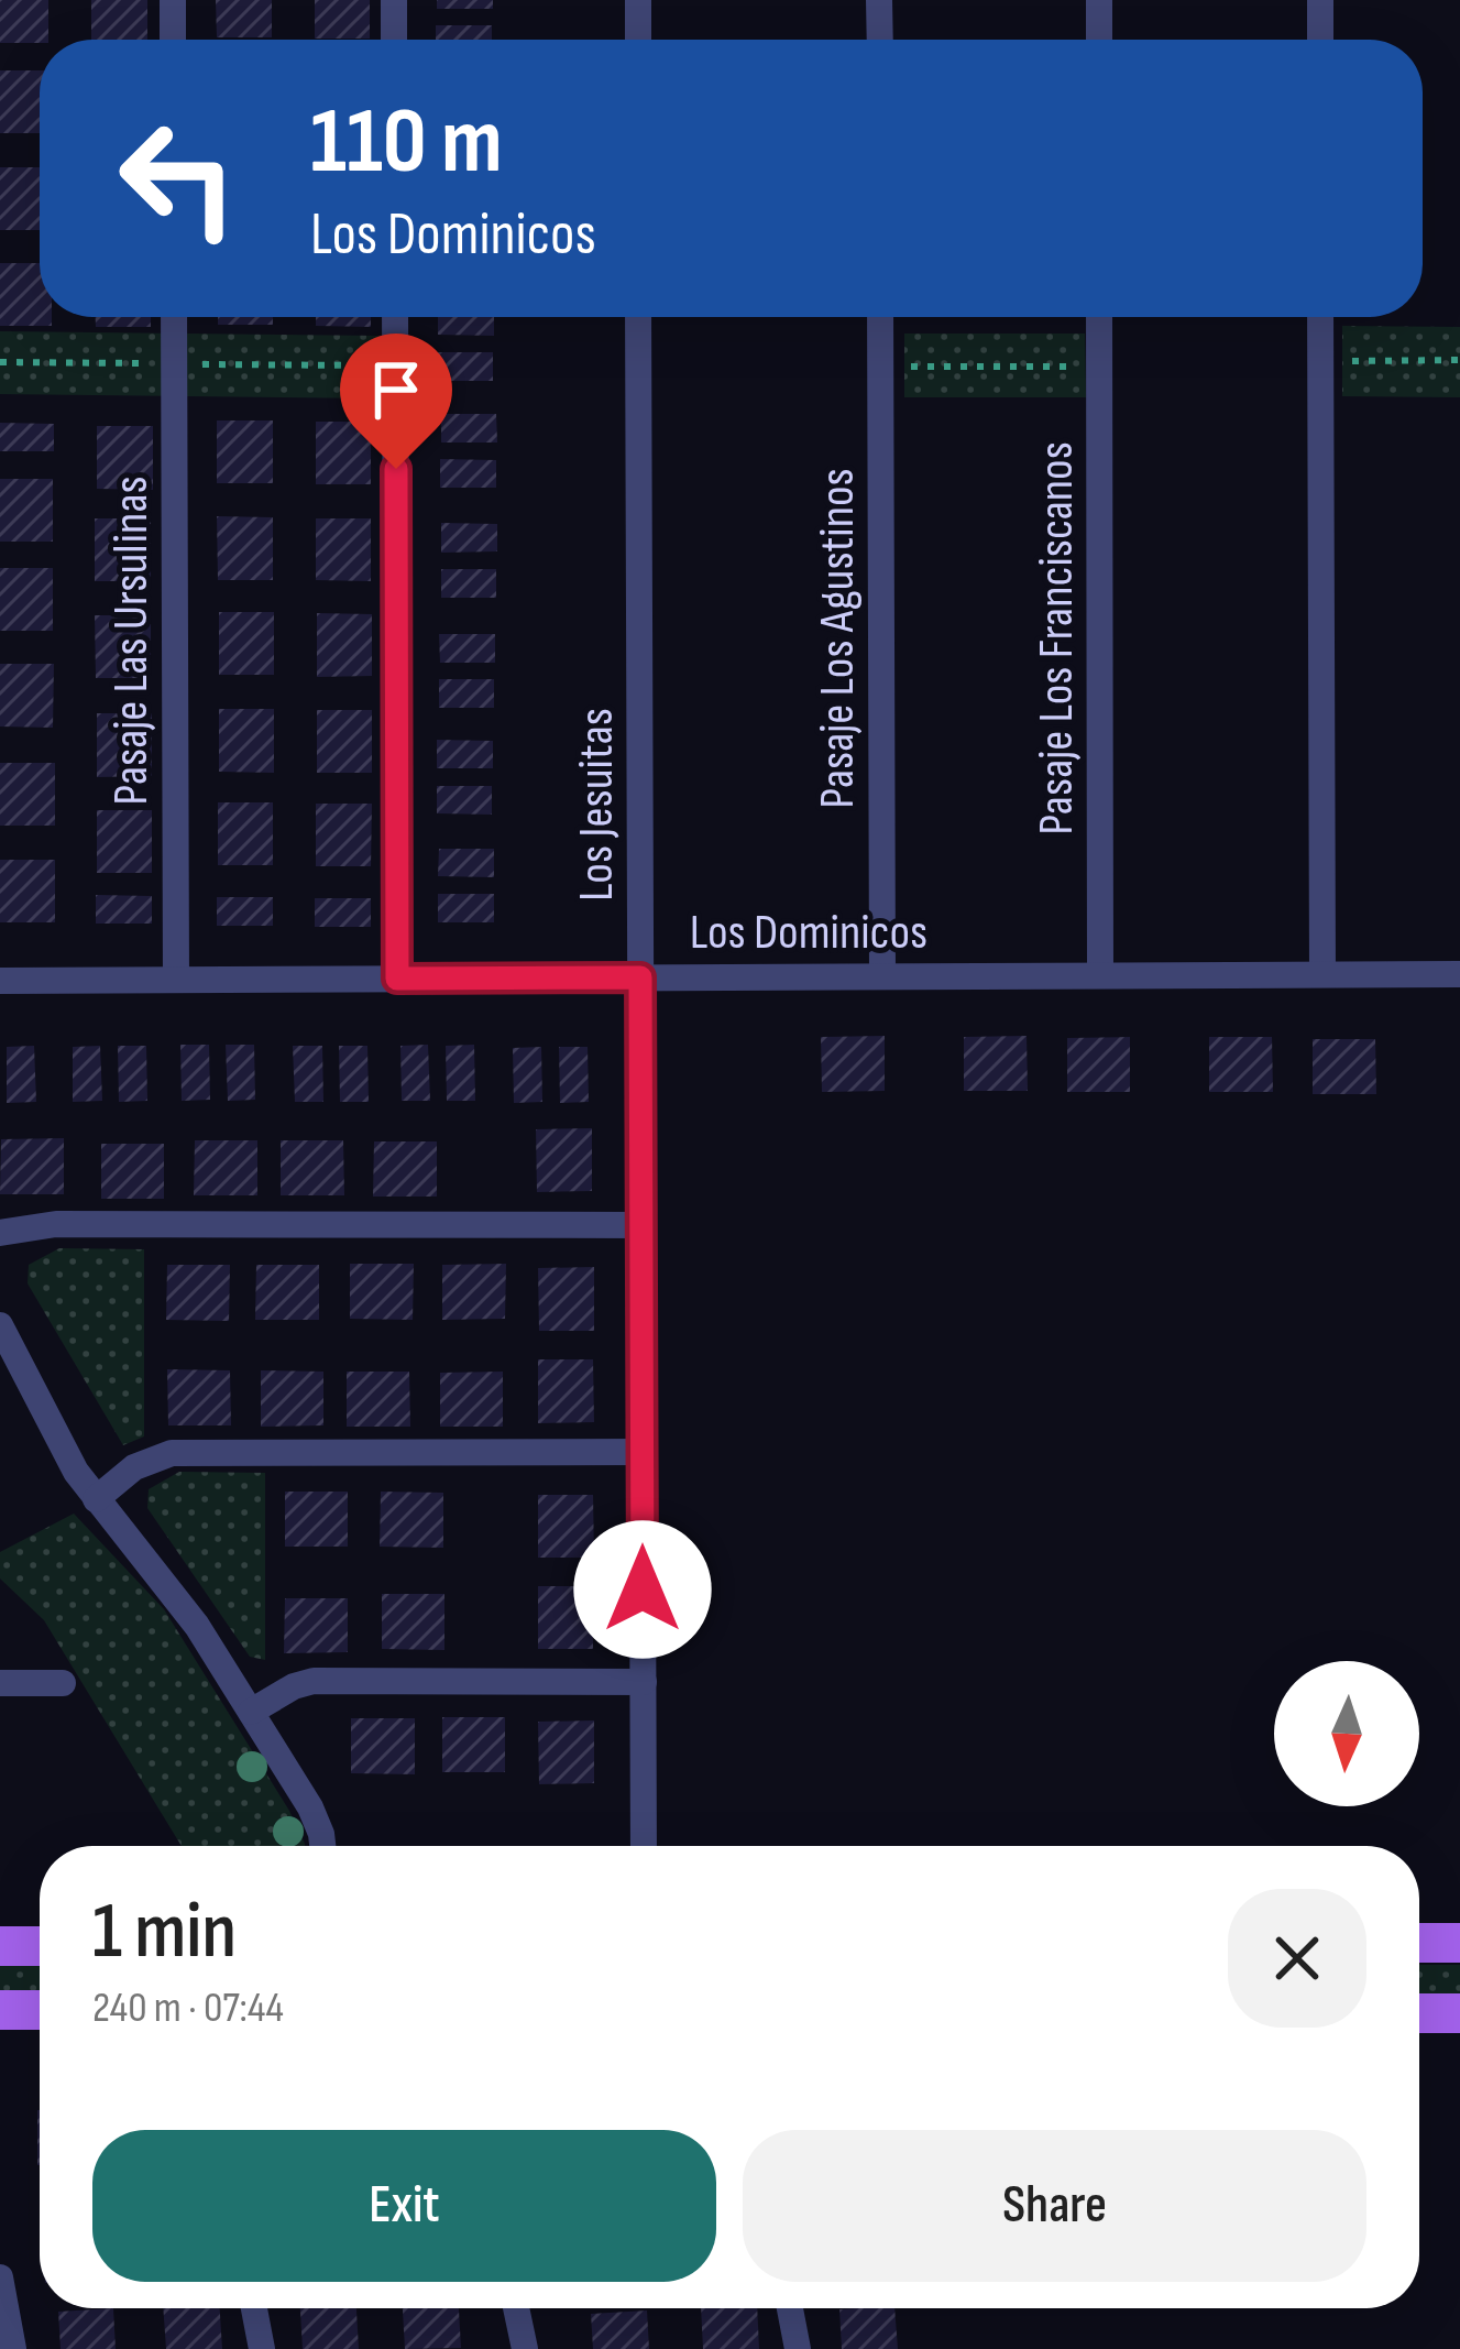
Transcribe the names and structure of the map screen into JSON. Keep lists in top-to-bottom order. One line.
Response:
{"streets":{"street":["Pasaje Los Agustinos","Pasaje Los Franciscanos","Pasaje Las Ursulinas","Los Jesuitas","Los Dominicos"]},"crossings":[["Pasaje Los Agustinos","Los Dominicos"],["Pasaje Los Franciscanos","Los Dominicos"],["Pasaje Las Ursulinas","Los Dominicos"],["Los Jesuitas","Los Dominicos"]],"north":"bottom","page":{"turn":["110 m","Los Dominicos"],"heading":["1 min","240 m · 07:44"],"buttons":["Exit","Share"]}}
